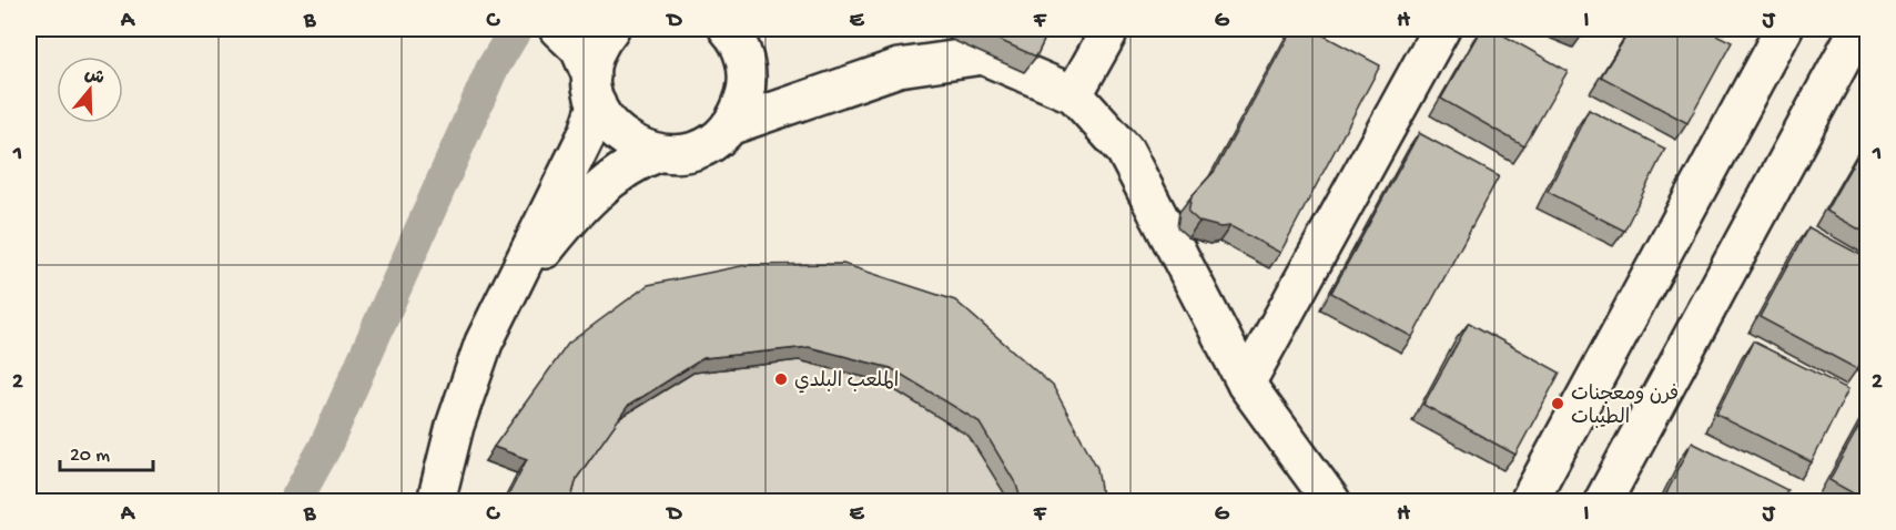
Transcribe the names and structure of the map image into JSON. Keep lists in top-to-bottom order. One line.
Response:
{"places":["الملعب البلدي","فرن ومعجنات الطيبات"],"scale_bar":"20 m","north":"top","grid":{"columns":["A","B","C","D","E","F","G","H","I","J"],"rows":["1","2"]}}
